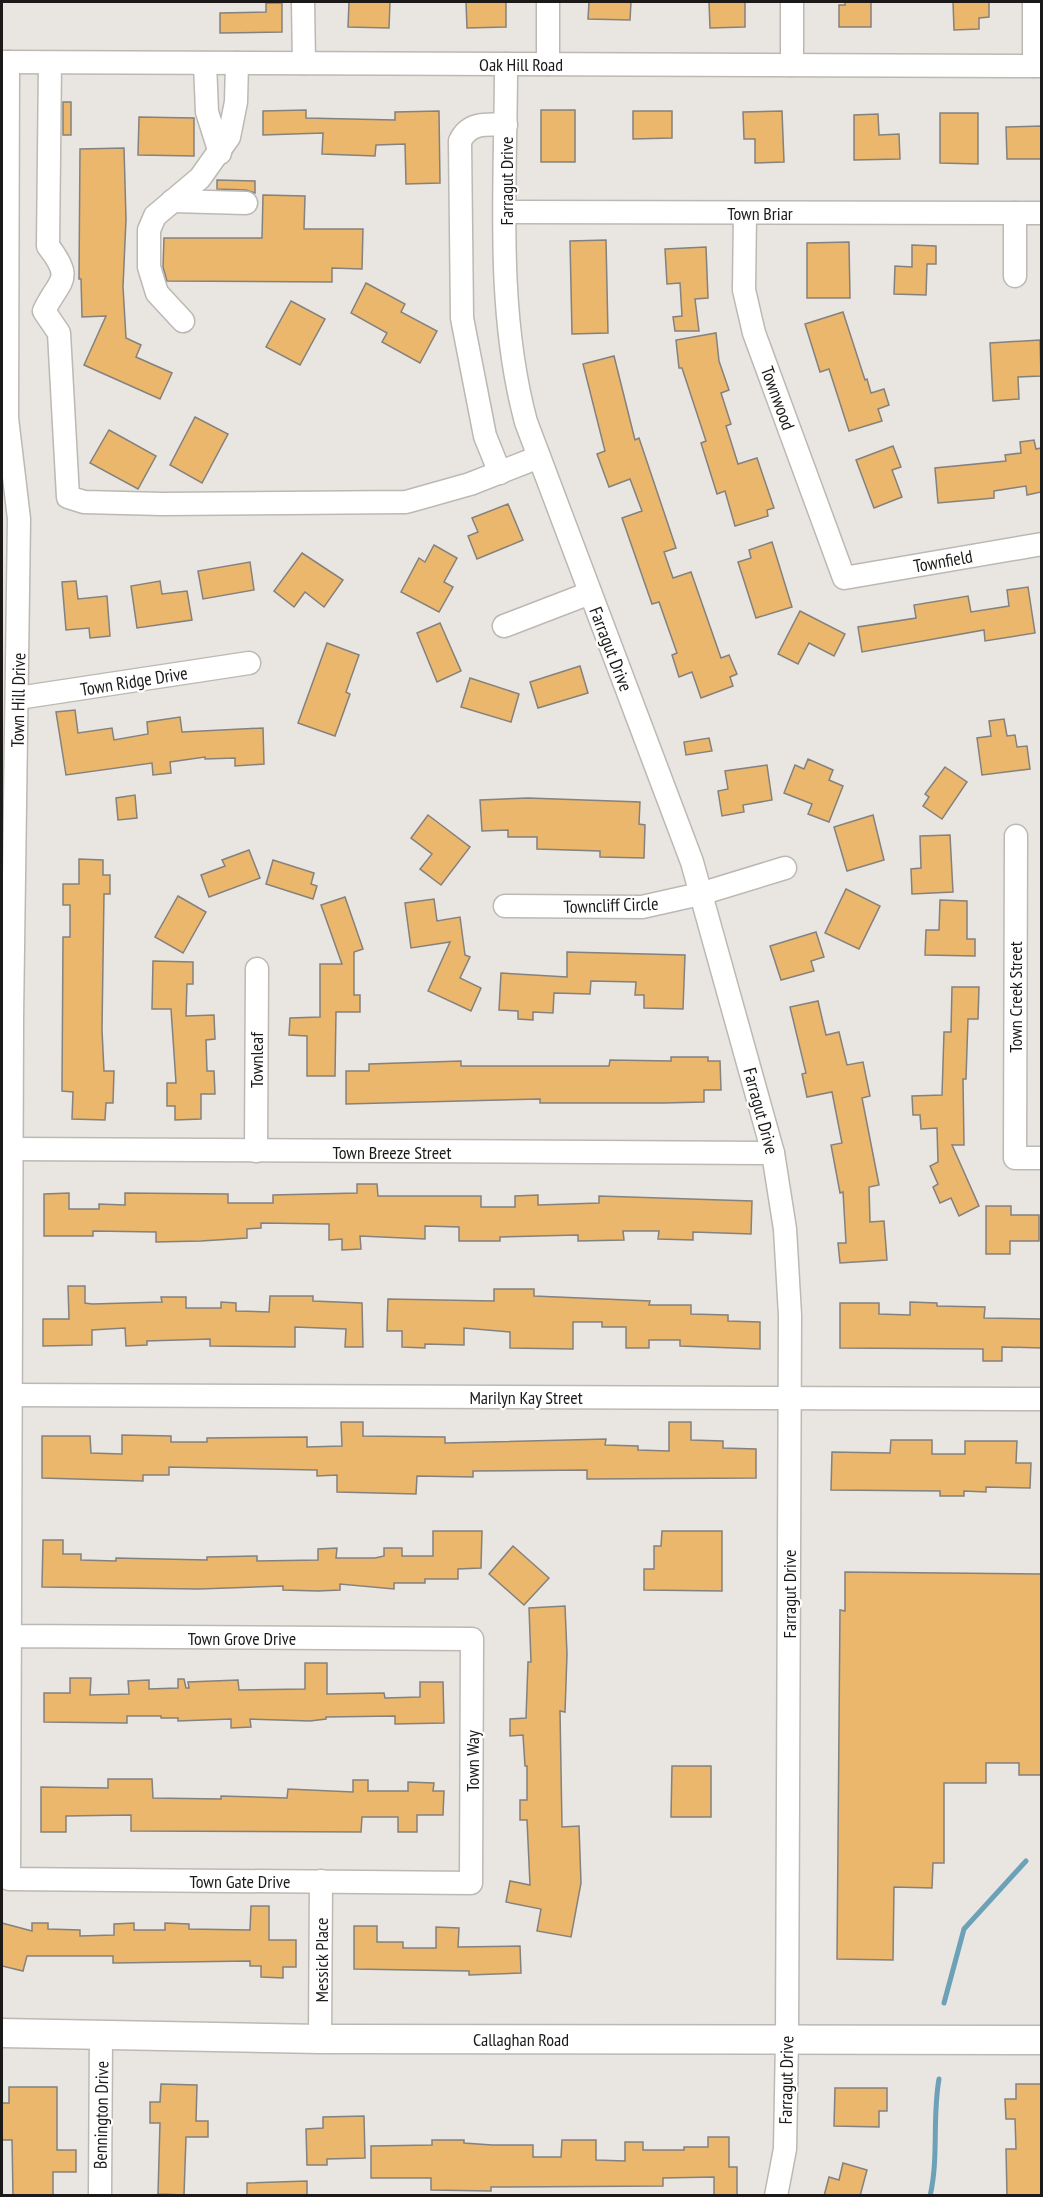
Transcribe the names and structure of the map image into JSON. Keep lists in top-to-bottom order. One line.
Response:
{"streets":{"main road":["Callaghan Road"],"street":["Oak Hill Road","Farragut Drive","Town Briar","Townwood","Townfield","Town Ridge Drive","Town Hill Drive","Towncliff Circle","Town Creek Street","Townleaf","Town Breeze Street","Marilyn Kay Street","Town Grove Drive","Town Way","Town Gate Drive","Messick Place","Bennington Drive"]},"crossings":[["Oak Hill Road","Farragut Drive"],["Oak Hill Road","Town Hill Drive"],["Farragut Drive","Town Briar"],["Farragut Drive","Towncliff Circle"],["Farragut Drive","Town Breeze Street"],["Farragut Drive","Marilyn Kay Street"],["Farragut Drive","Callaghan Road"],["Town Briar","Townwood"],["Townwood","Townfield"],["Town Ridge Drive","Town Hill Drive"],["Town Hill Drive","Town Breeze Street"],["Town Hill Drive","Marilyn Kay Street"],["Town Hill Drive","Town Grove Drive"],["Town Hill Drive","Town Gate Drive"],["Townleaf","Town Breeze Street"],["Town Grove Drive","Town Way"],["Town Way","Town Gate Drive"],["Town Gate Drive","Messick Place"],["Messick Place","Callaghan Road"],["Callaghan Road","Bennington Drive"]]}
